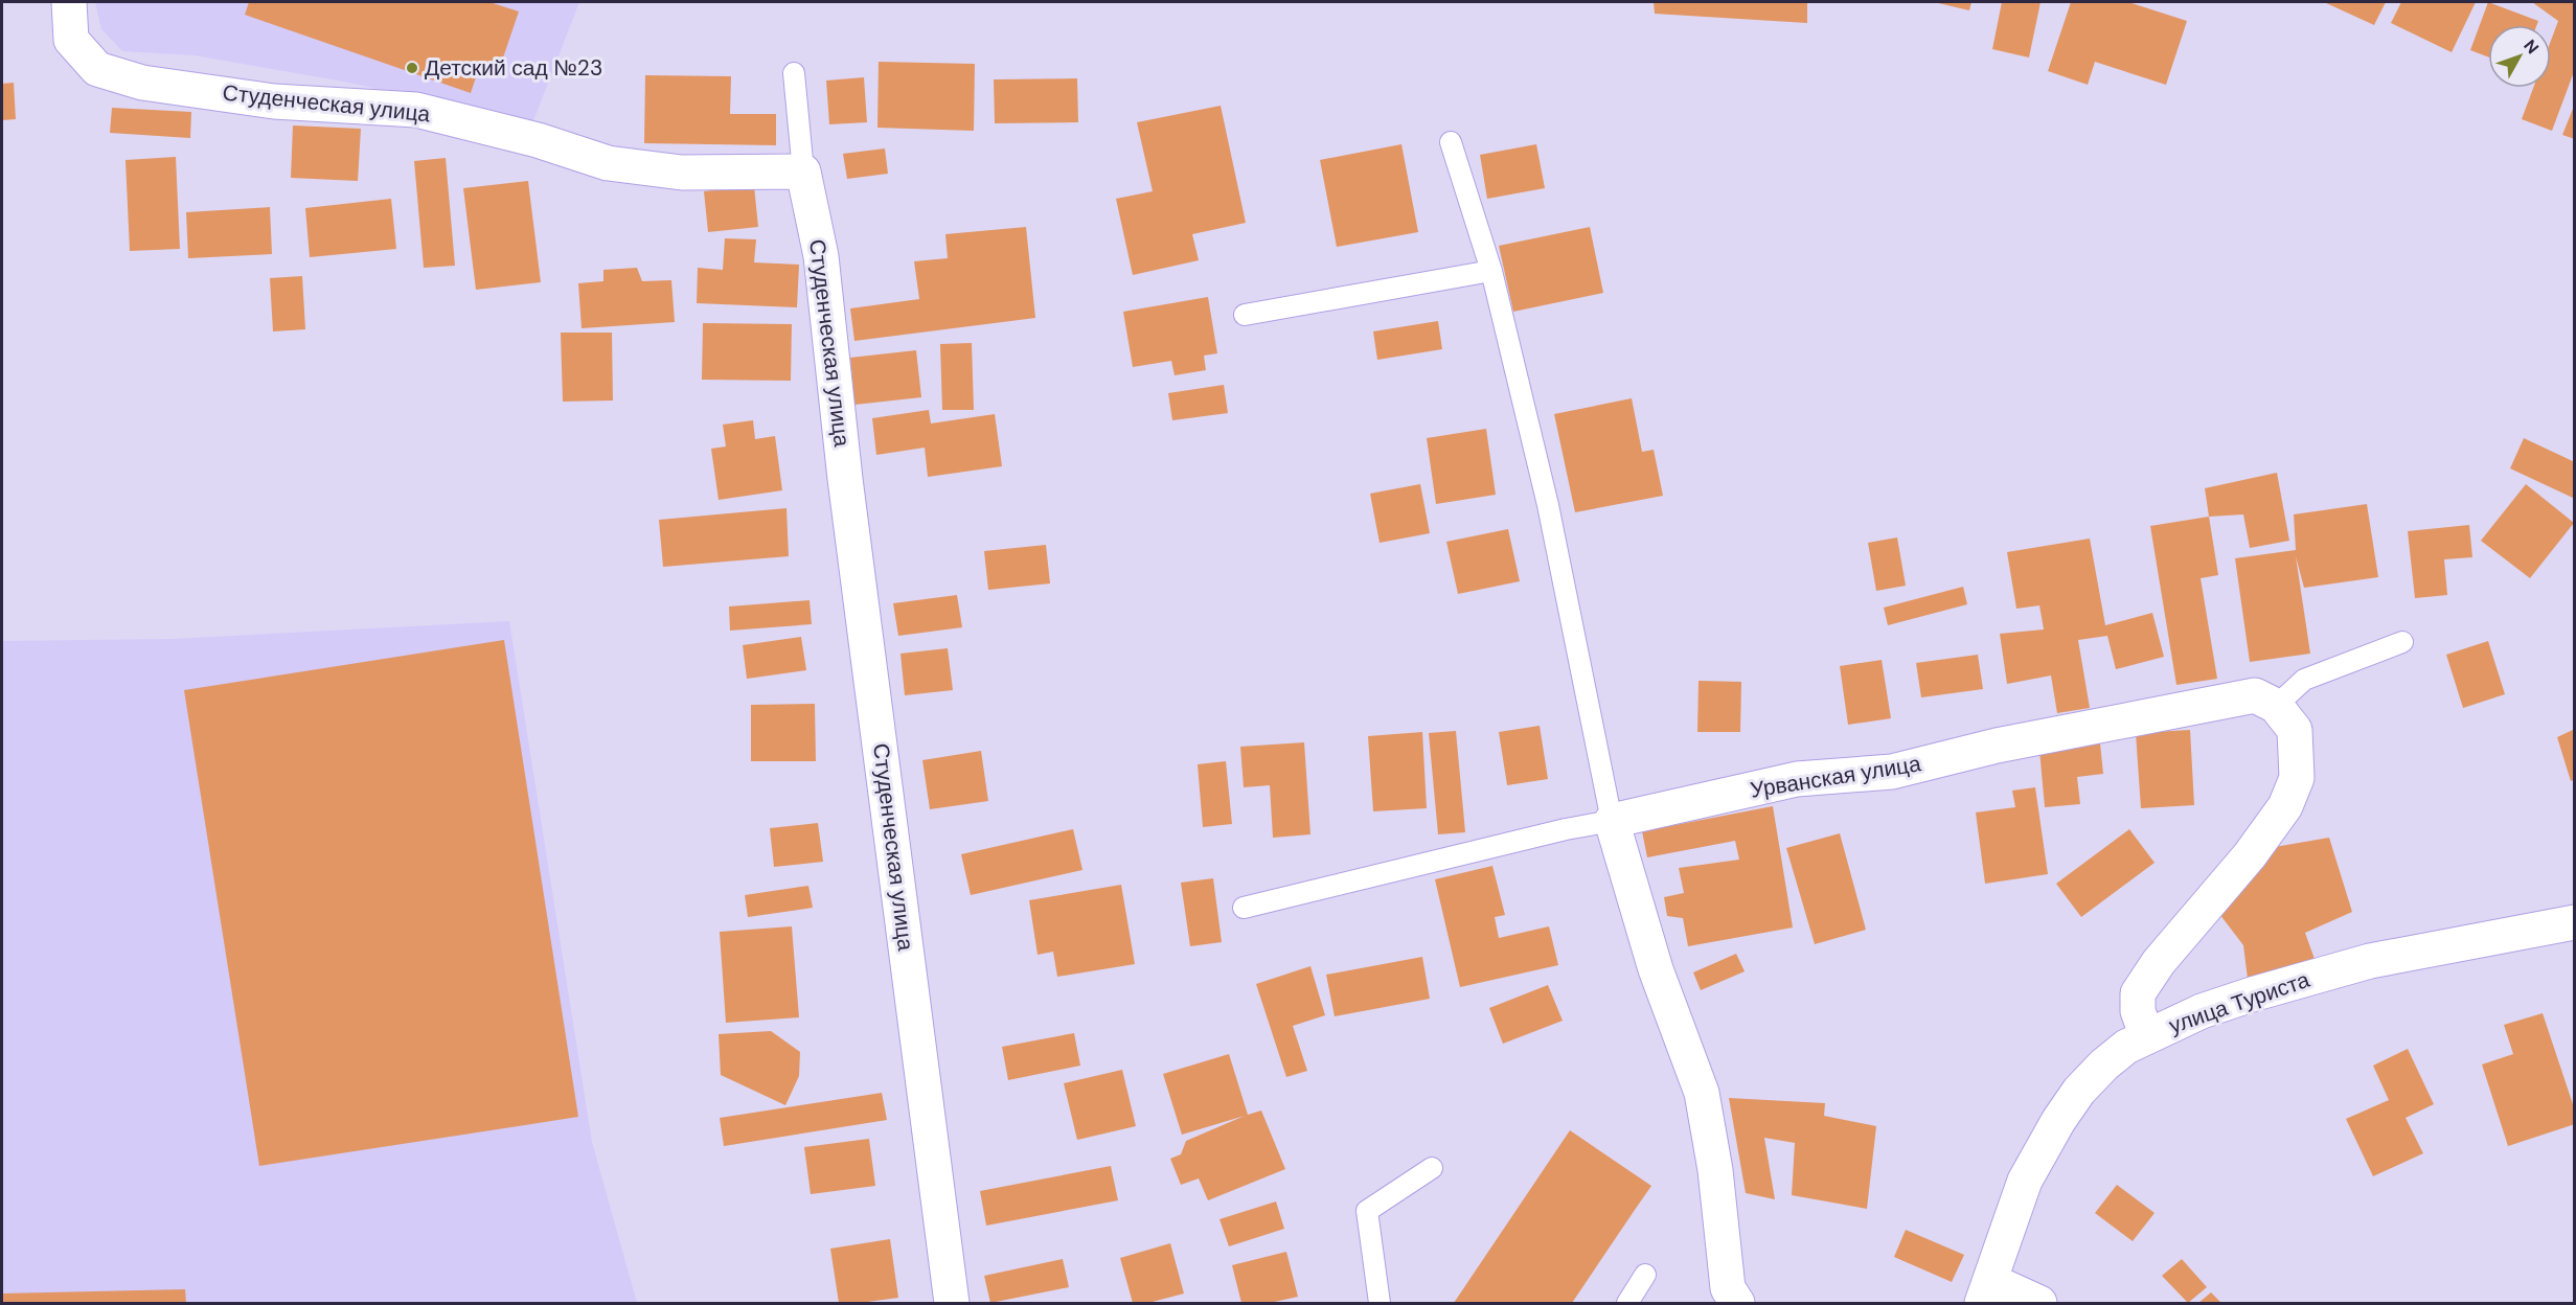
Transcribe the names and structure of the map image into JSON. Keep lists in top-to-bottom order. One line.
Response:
{"streets":{"street":["Студенческая улица","Урванская улица","улица Туриста"]},"places":["Детский сад №23"],"north":"top right"}
